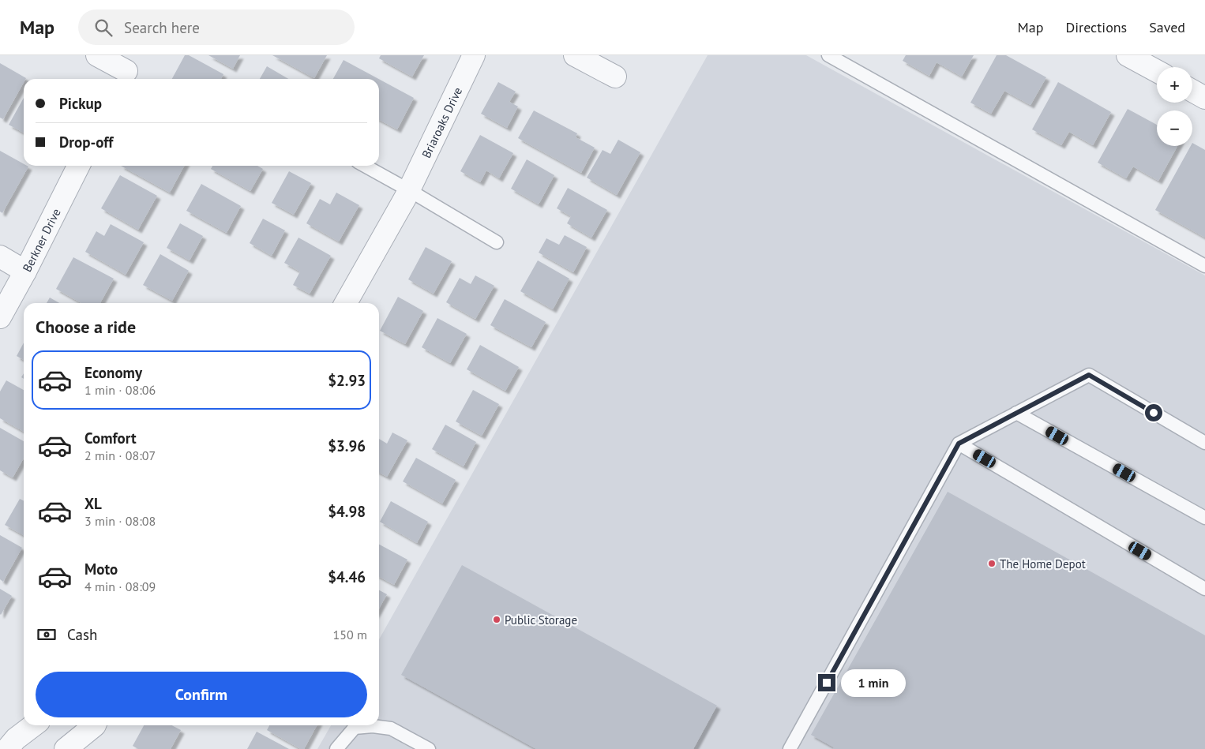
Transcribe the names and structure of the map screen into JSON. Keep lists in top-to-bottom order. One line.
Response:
{"streets":{"street":["Briaroaks Drive","Berkner Drive"]},"places":["The Home Depot","Public Storage"],"page":{"header":"Map","search":"Search here","nav":["Map","Directions","Saved"],"map_buttons":["+","−"],"banner":["Pickup","Drop-off"],"heading":"Choose a ride","list":[{"name":"Economy","note":"1 min · 08:06","value":"$2.93"},{"name":"Comfort","note":"2 min · 08:07","value":"$3.96"},{"name":"XL","note":"3 min · 08:08","value":"$4.98"},{"name":"Moto","note":"4 min · 08:09","value":"$4.46"}],"pay":["Cash","150 m"],"buttons":"Confirm","bubble":"1 min"}}
